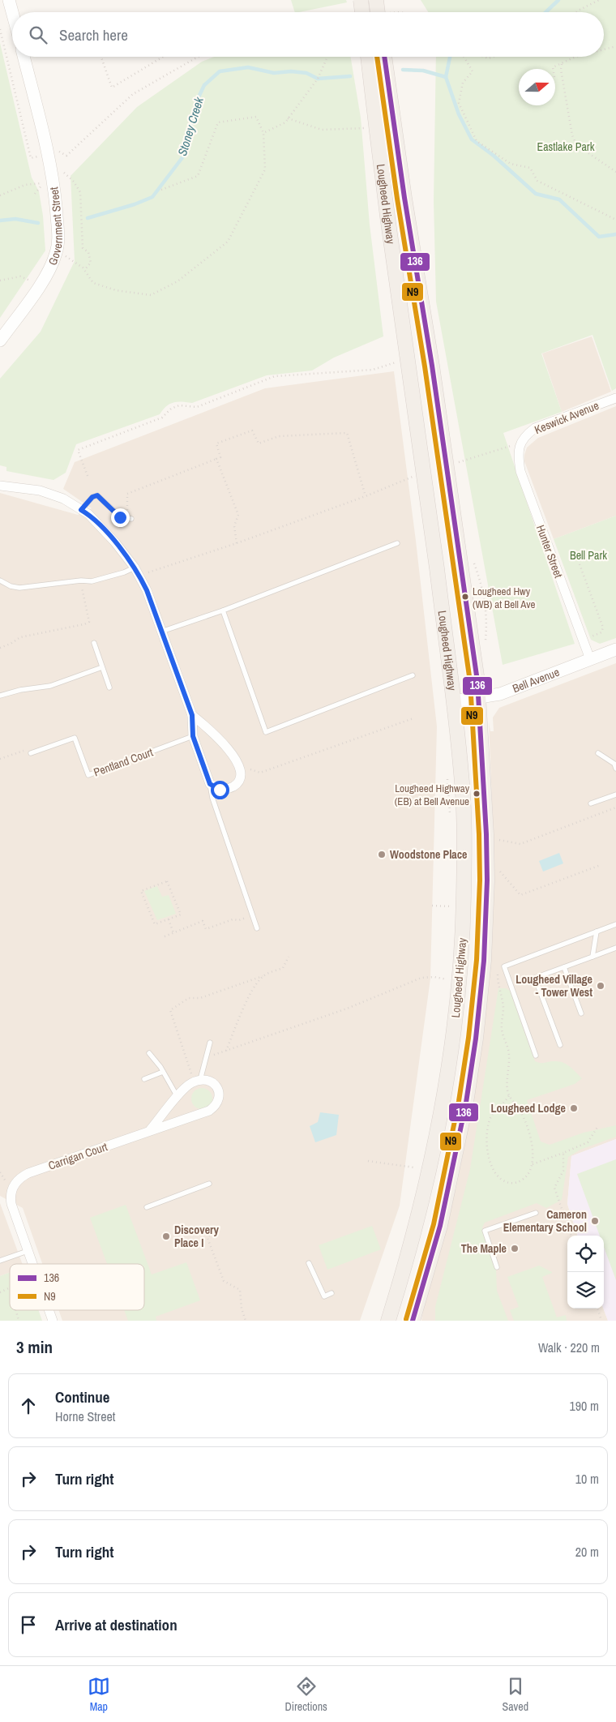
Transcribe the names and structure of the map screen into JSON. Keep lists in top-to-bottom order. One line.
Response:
{"streets":{"main road":["Lougheed Highway"],"street":["Government Street","Keswick Avenue","Hunter Street","Bell Avenue","Carrigan Court"],"lane":["Pentland Court"]},"crossings":[["Lougheed Highway","Bell Avenue"],["Keswick Avenue","Hunter Street"],["Hunter Street","Bell Avenue"]],"water":["Stoney Creek"],"parks":["Eastlake Park","Bell Park"],"places":["Lougheed Hwy (WB) at Bell Ave","Lougheed Highway (EB) at Bell Avenue","Woodstone Place","Lougheed Village - Tower West","Lougheed Lodge","Cameron Elementary School","Discovery Place I","The Maple"],"lines":["transit line 136","transit line N9"],"legend":["136","N9"],"north":"right","page":{"search":"Search here","heading":["3 min","Walk · 220 m"],"list":[["Continue","Horne Street","190 m"],["Turn right","10 m"],["Turn right","20 m"],"Arrive at destination"],"nav":["Map","Directions","Saved"]}}
